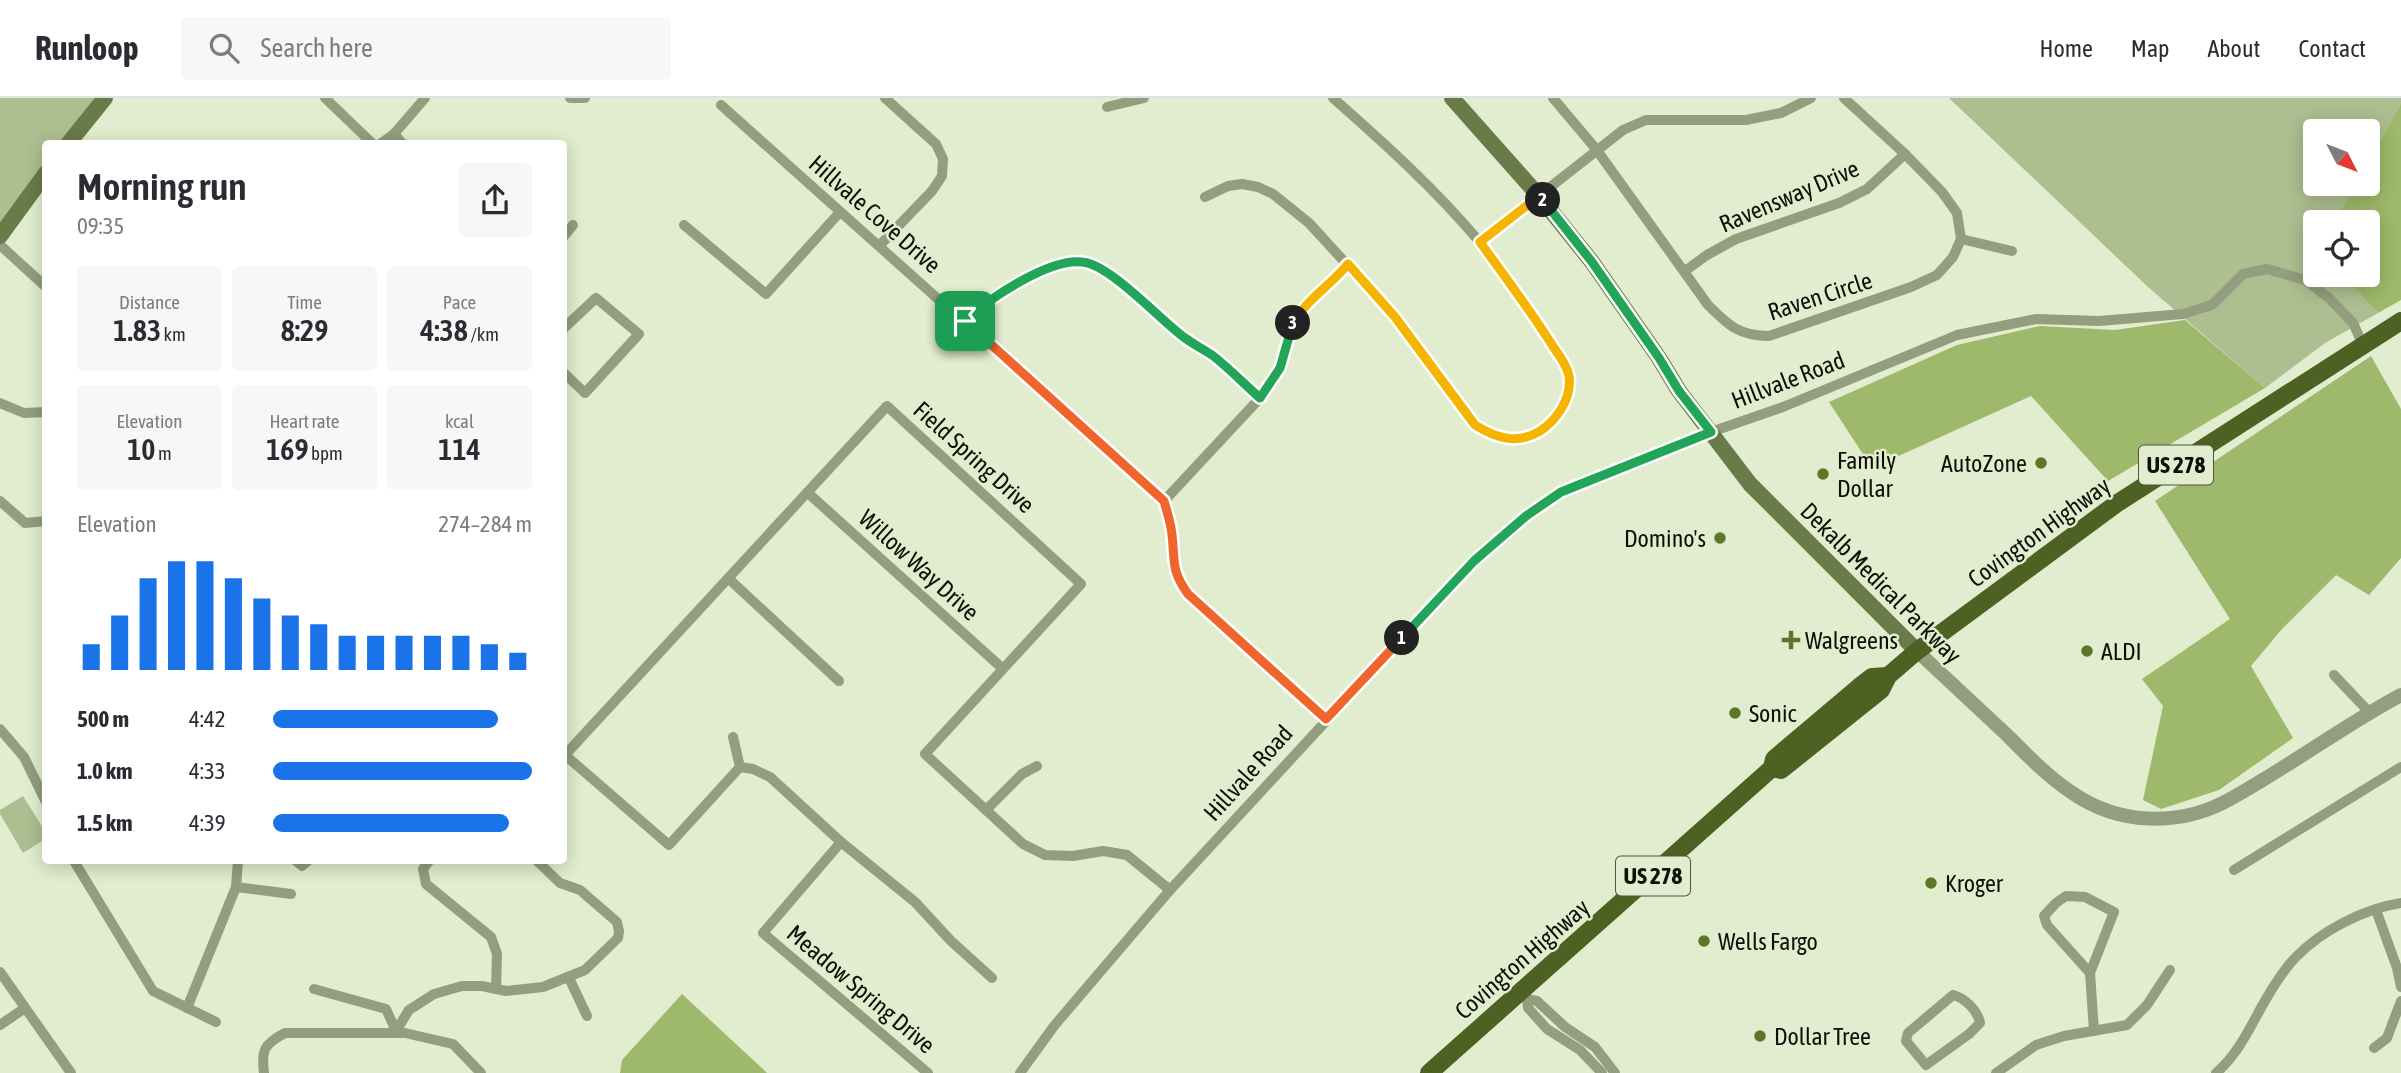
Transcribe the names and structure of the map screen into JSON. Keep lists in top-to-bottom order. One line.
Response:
{"streets":{"main road":["US 278","Covington Highway","Dekalb Medical Parkway"],"street":["Ravensway Drive","Hillvale Cove Drive","Raven Circle","Hillvale Road","Field Spring Drive","Willow Way Drive","Meadow Spring Drive"]},"crossings":[["Ravensway Drive","Raven Circle"],["Hillvale Road","Field Spring Drive"],["Hillvale Road","Covington Highway"],["Hillvale Road","Dekalb Medical Parkway"],["Field Spring Drive","Willow Way Drive"],["Covington Highway","Dekalb Medical Parkway"]],"places":{"other":["AutoZone","Family Dollar","Domino's","ALDI","Sonic","Kroger","Wells Fargo","Dollar Tree"],"health":["Walgreens"]},"north":"bottom right","page":{"header":"Runloop","search":"Search here","nav":["Home","Map","About","Contact"],"heading":["Morning run","09:35"],"pins":["2","3","1"],"stats":[["Distance","1.83 km"],["Time","8:29"],["Pace","4:38 /km"],["Elevation","10 m"],["Heart rate","169 bpm"],["kcal","114"]],"chart":["Elevation","274–284 m"],"list":[{"name":"500 m","note":"4:42"},{"name":"1.0 km","note":"4:33"},{"name":"1.5 km","note":"4:39"}]}}
